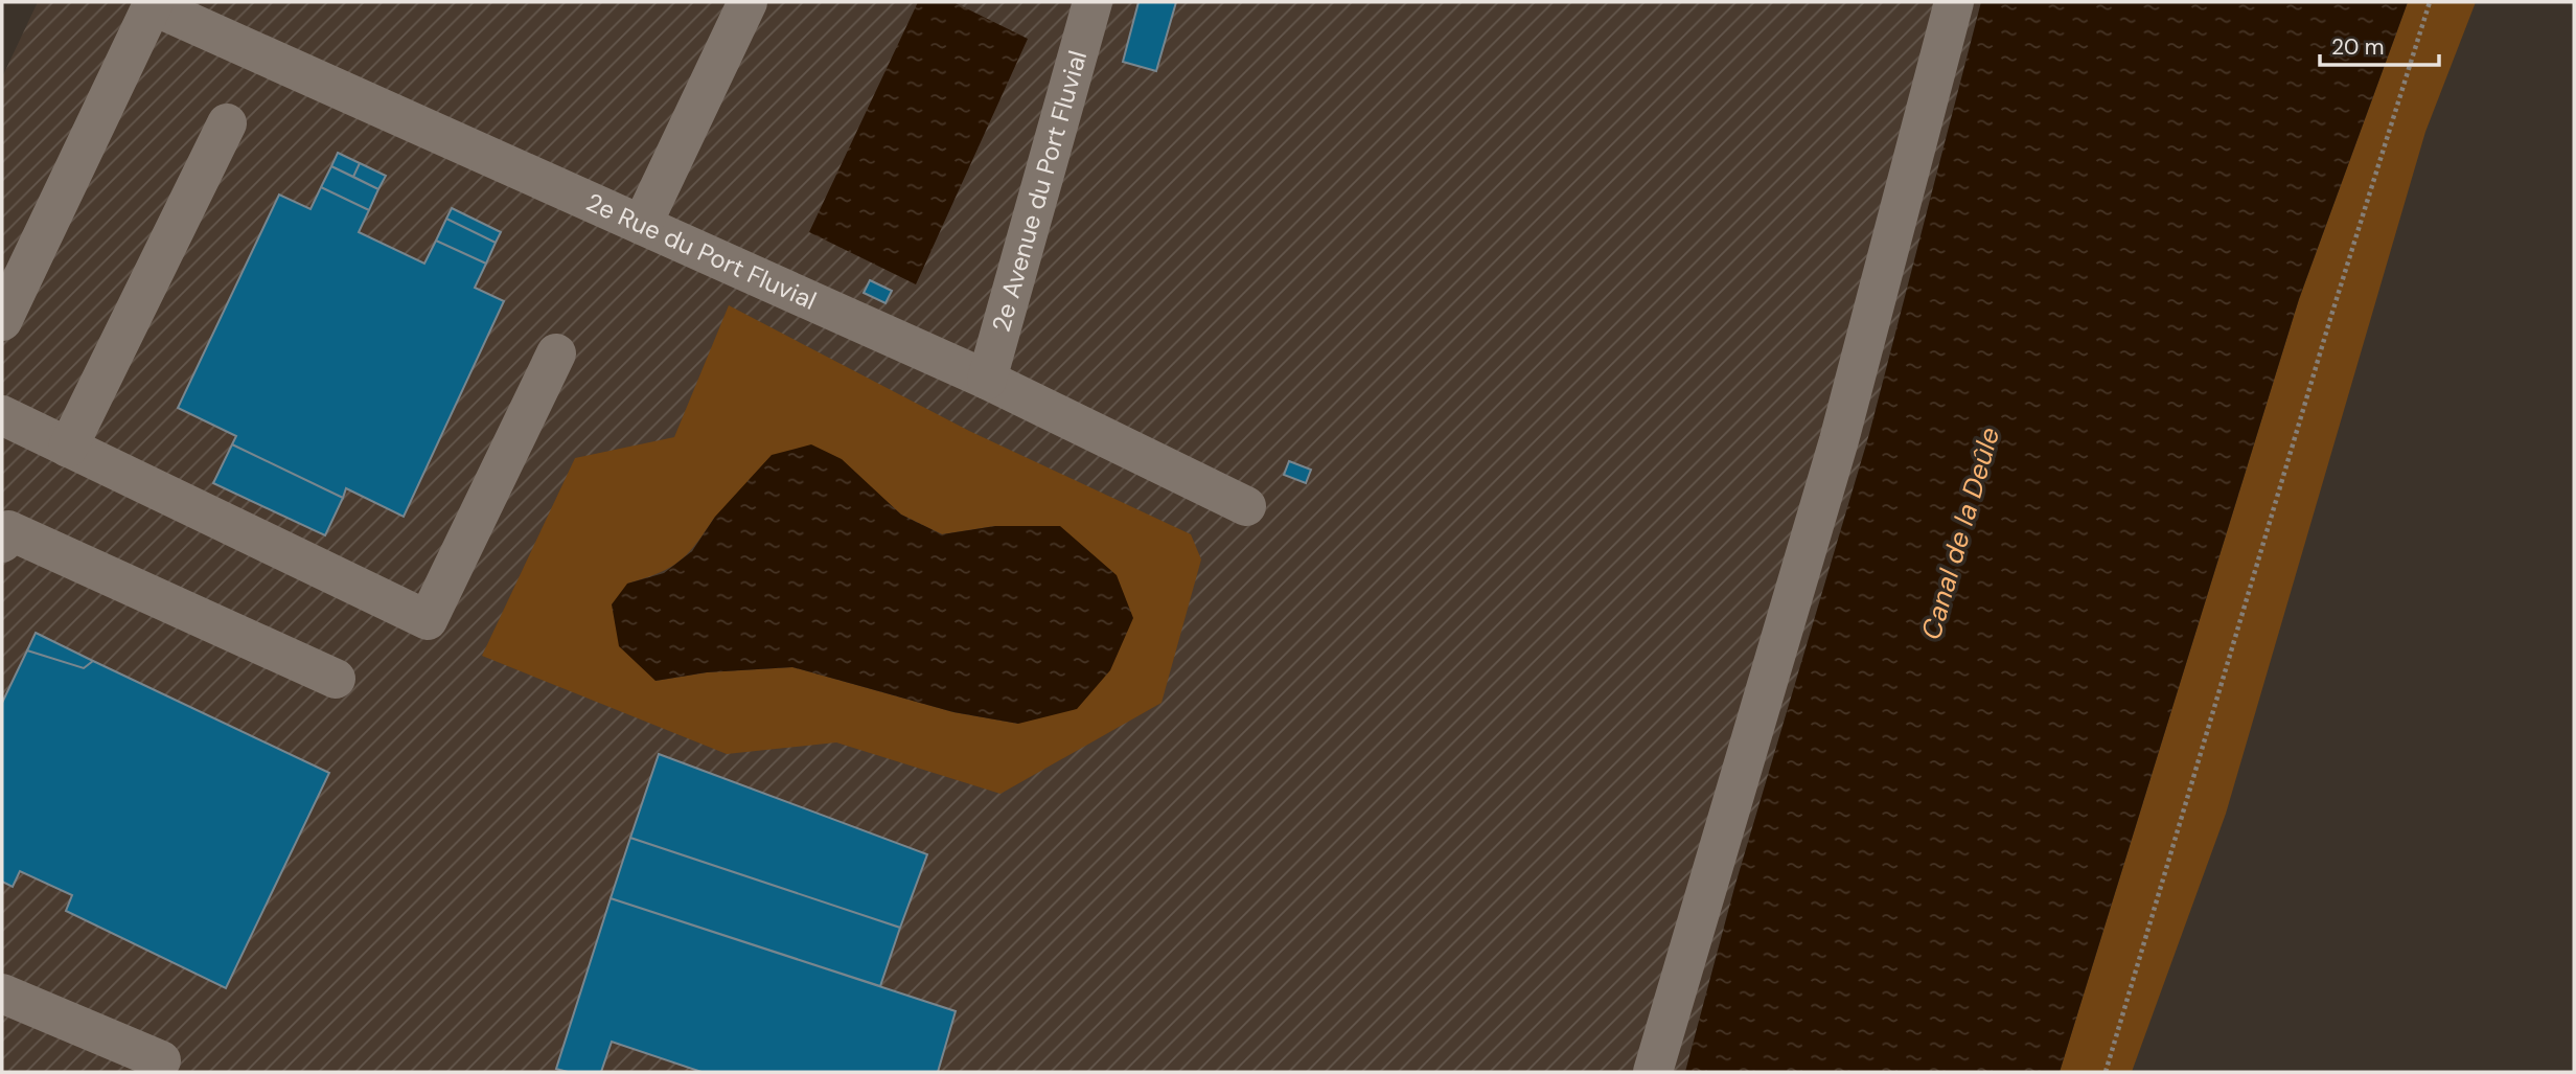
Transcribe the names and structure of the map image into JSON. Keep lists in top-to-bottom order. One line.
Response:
{"streets":{"street":["2e Avenue du Port Fluvial","2e Rue du Port Fluvial"]},"crossings":[["2e Avenue du Port Fluvial","2e Rue du Port Fluvial"]],"water":["Canal de la Deûle"],"scale_bar":"20 m"}
